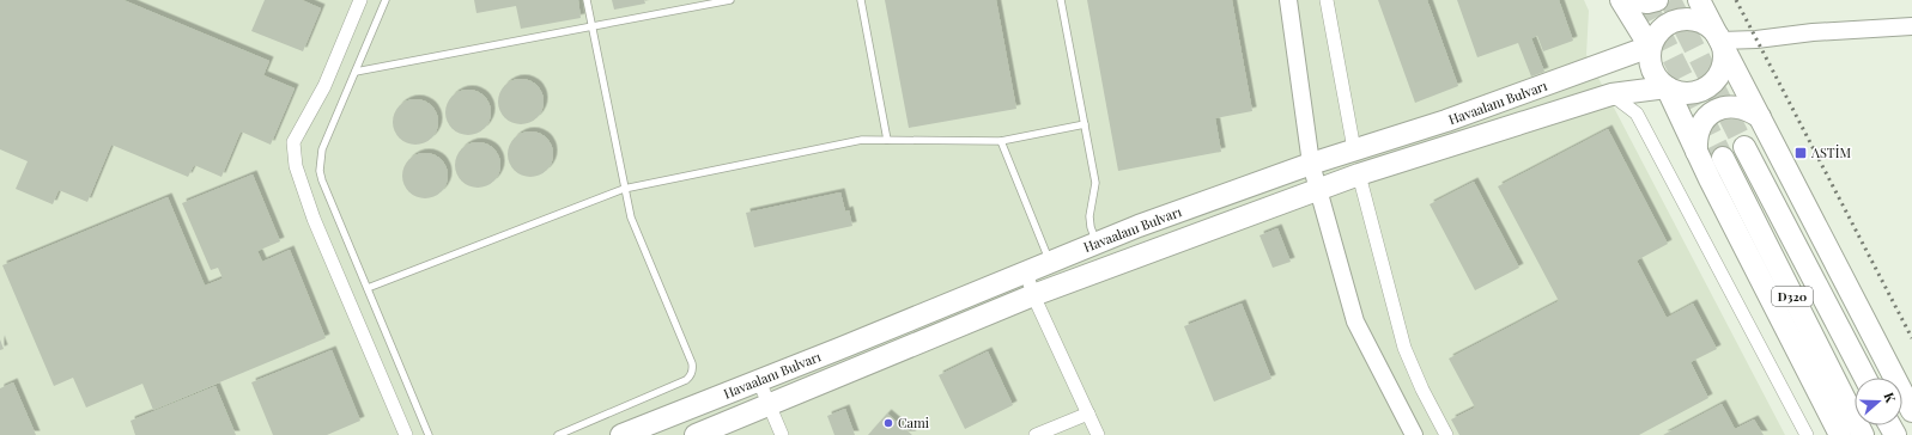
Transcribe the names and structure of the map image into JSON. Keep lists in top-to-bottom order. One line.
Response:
{"streets":{"main road":["Havaalanı Bulvarı","D320"]},"places":{"transit":["ASTİM"],"other":["Cami"]},"north":"right"}
